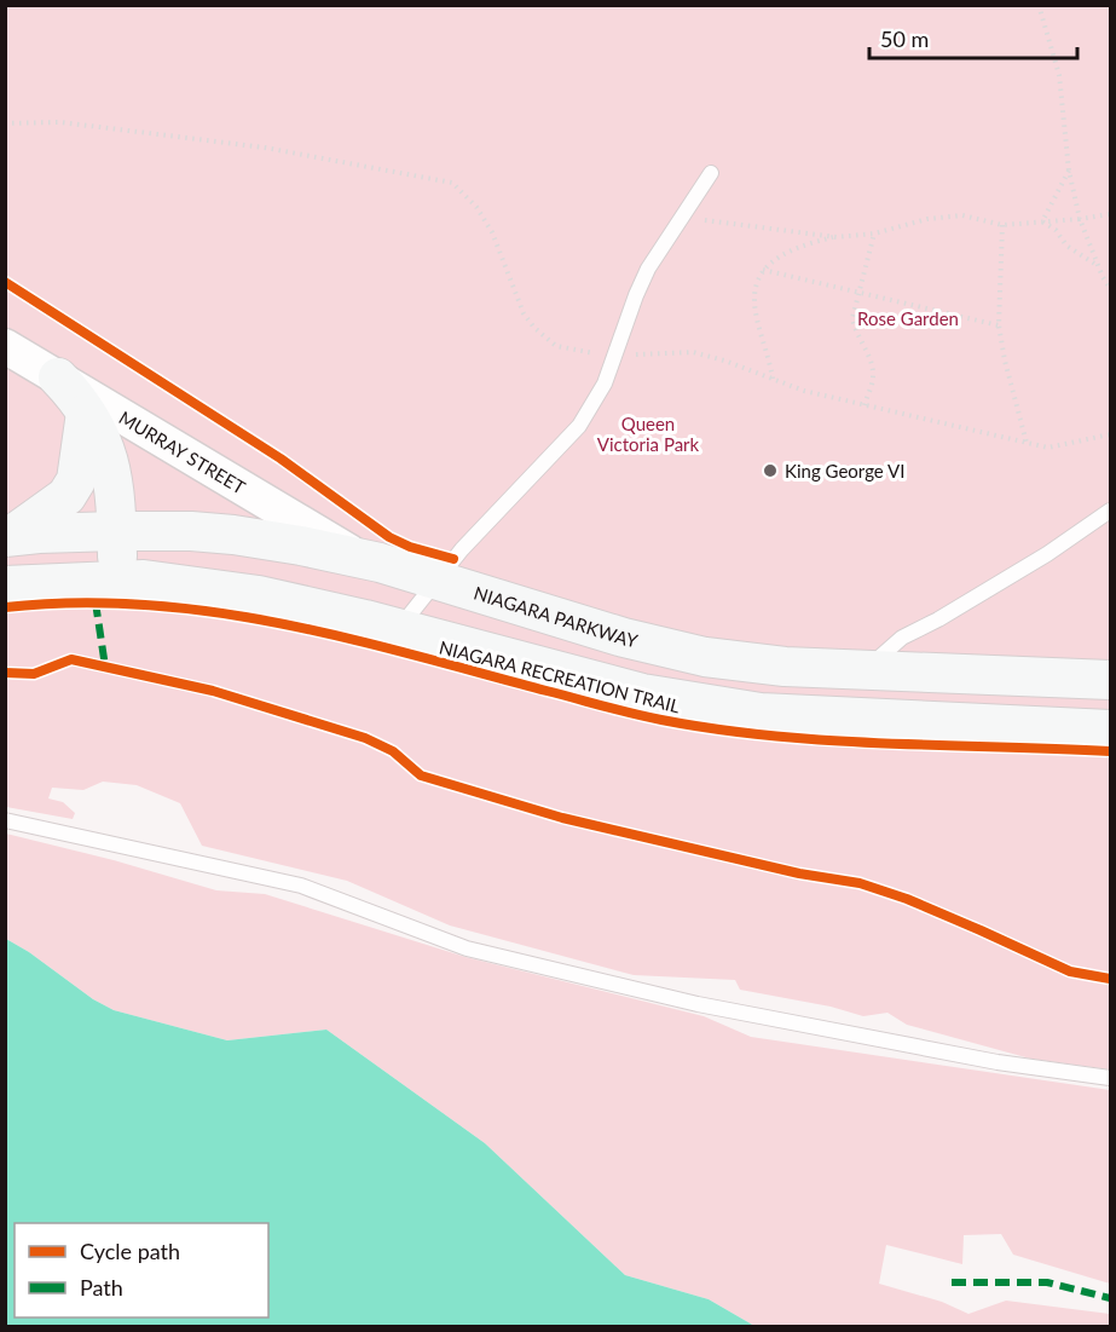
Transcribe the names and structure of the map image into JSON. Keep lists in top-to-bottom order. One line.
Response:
{"streets":{"main road":["NIAGARA PARKWAY"],"street":["MURRAY STREET"],"cycle path":["NIAGARA RECREATION TRAIL"]},"crossings":[["MURRAY STREET","NIAGARA PARKWAY"]],"parks":["Rose Garden","Queen Victoria Park"],"places":["King George VI"],"legend":["Cycle path","Path"],"scale_bar":"50 m"}
